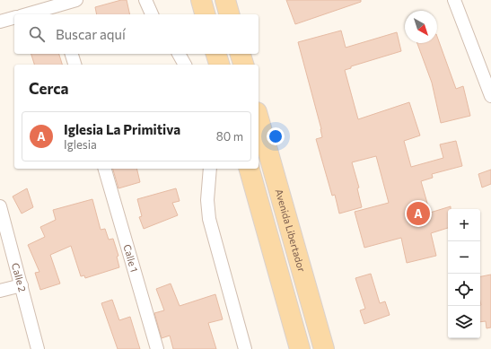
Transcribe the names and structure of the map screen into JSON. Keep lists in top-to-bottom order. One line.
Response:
{"streets":{"main road":["Avenida Libertador"],"street":["Calle 1","Calle 2"]},"north":"bottom right","page":{"search":"Buscar aquí","heading":"Cerca","list":[{"mark":"A","name":"Iglesia La Primitiva","note":"Iglesia","value":"80 m"}],"pins":"A","map_buttons":["+","−"]}}
